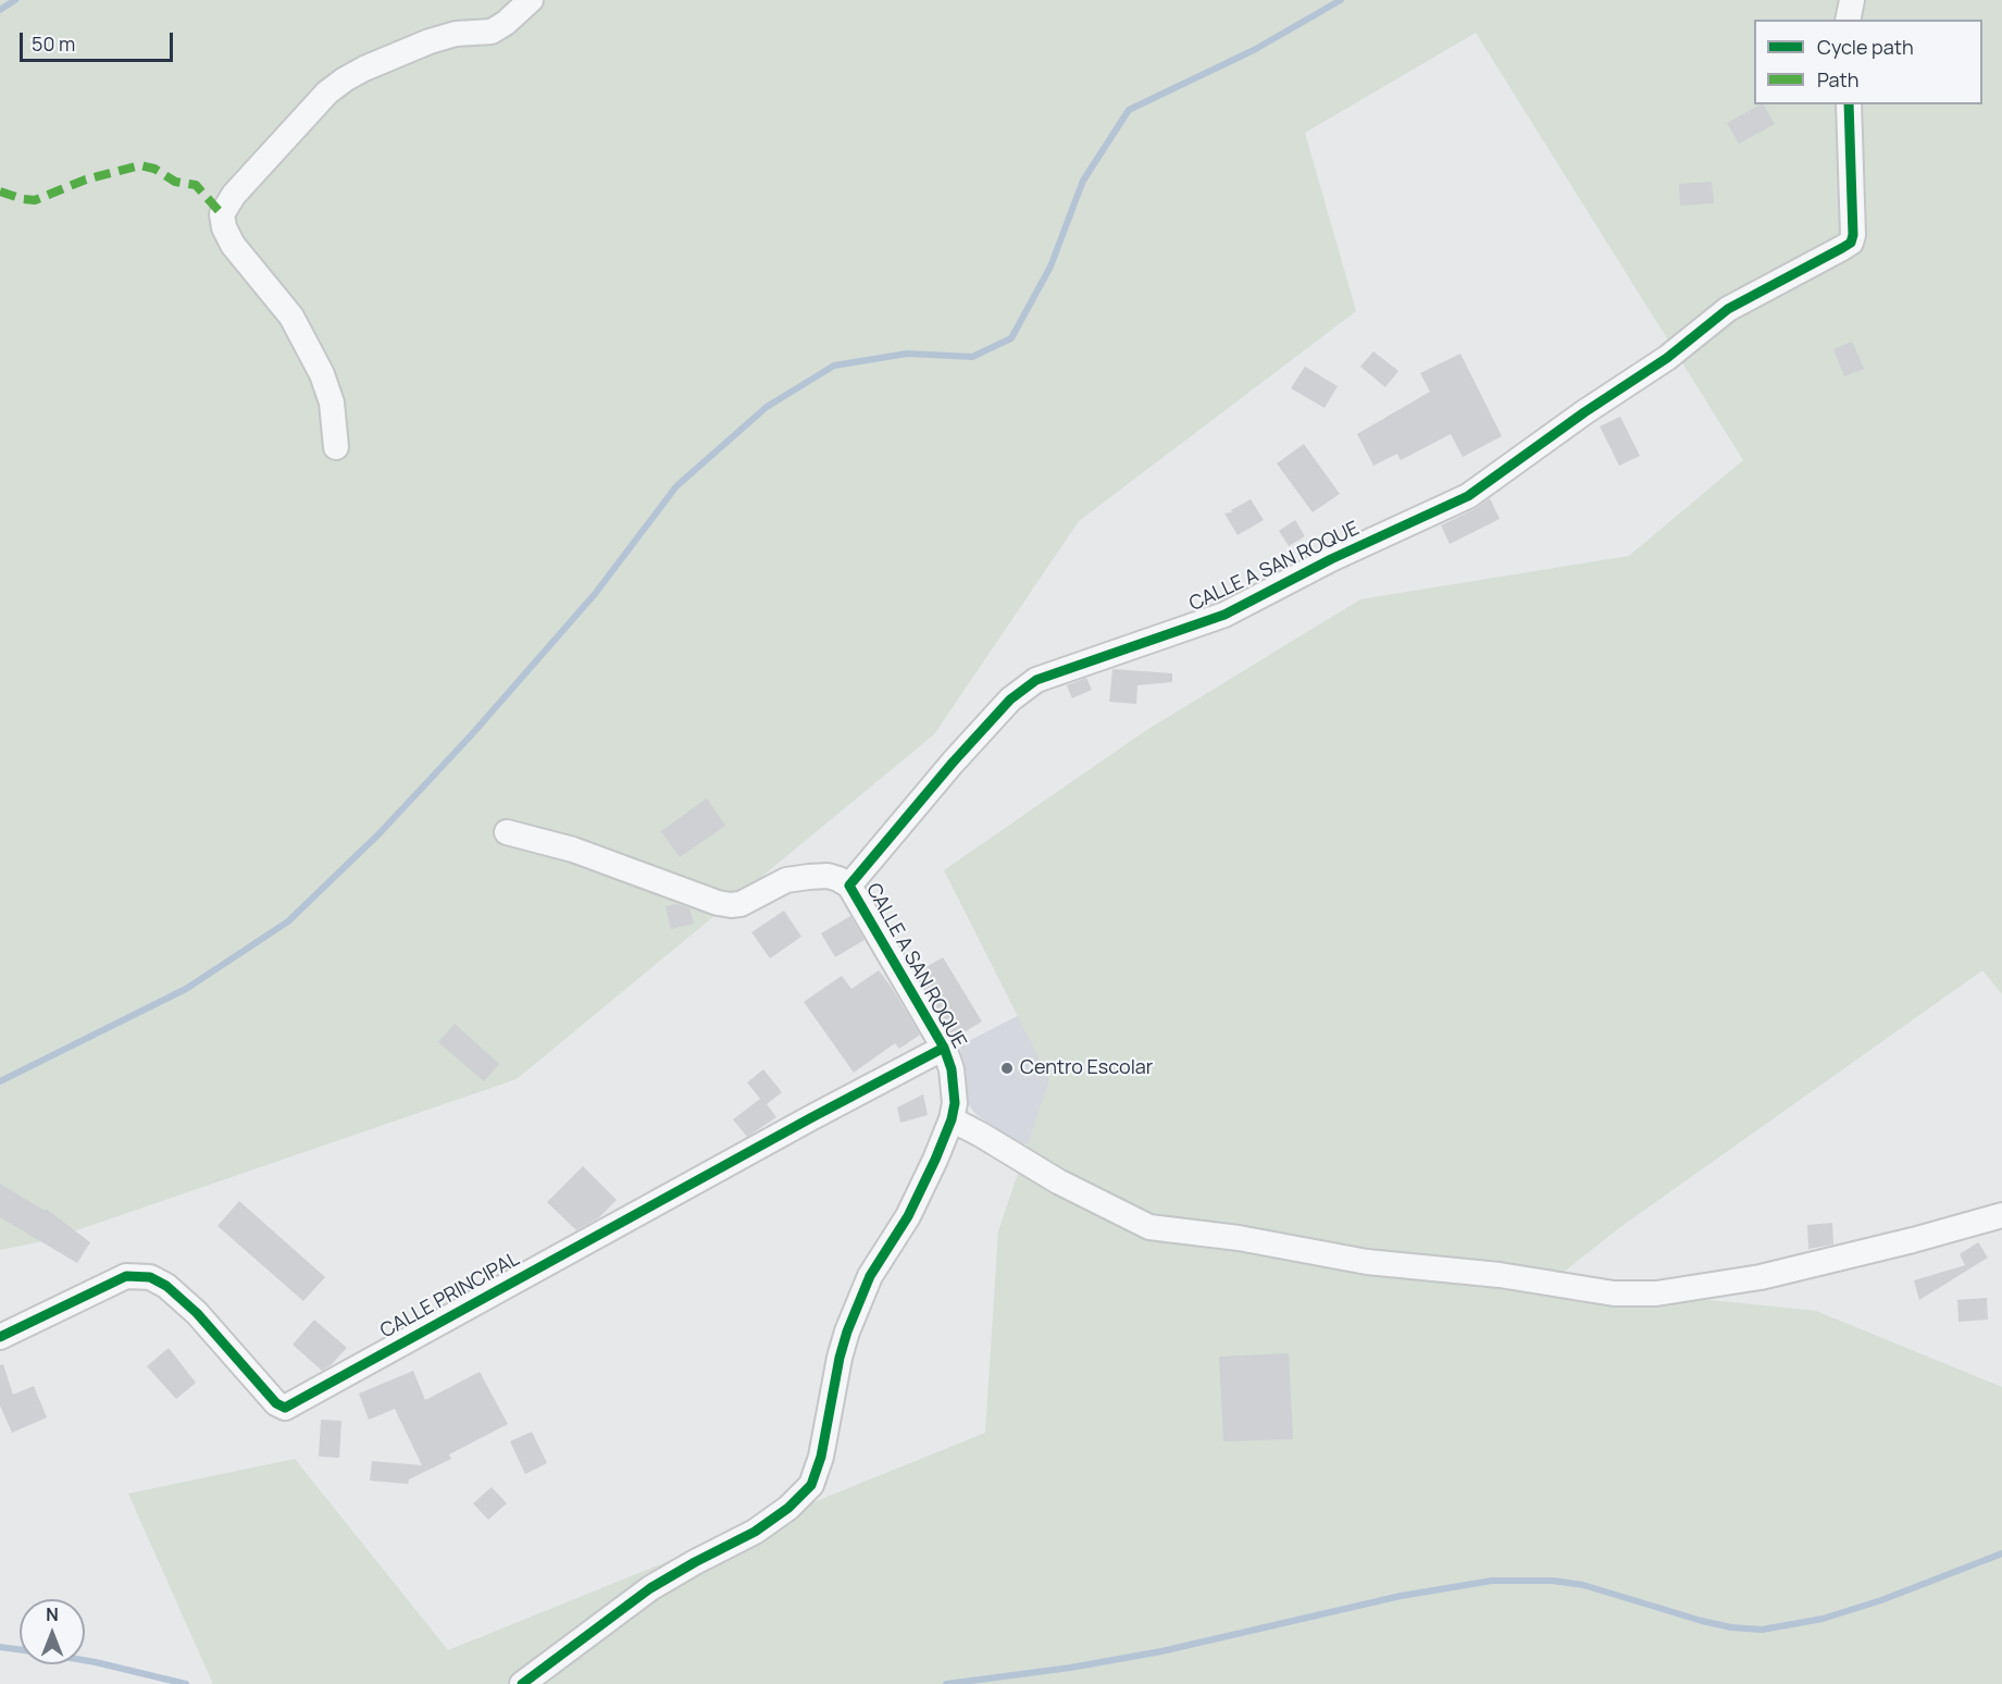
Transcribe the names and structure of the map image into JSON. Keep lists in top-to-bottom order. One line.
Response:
{"streets":{"street":["CALLE A SAN ROQUE","CALLE PRINCIPAL"]},"crossings":[["CALLE A SAN ROQUE","CALLE PRINCIPAL"]],"places":["Centro Escolar"],"legend":["Cycle path","Path"],"scale_bar":"50 m","north":"top"}
